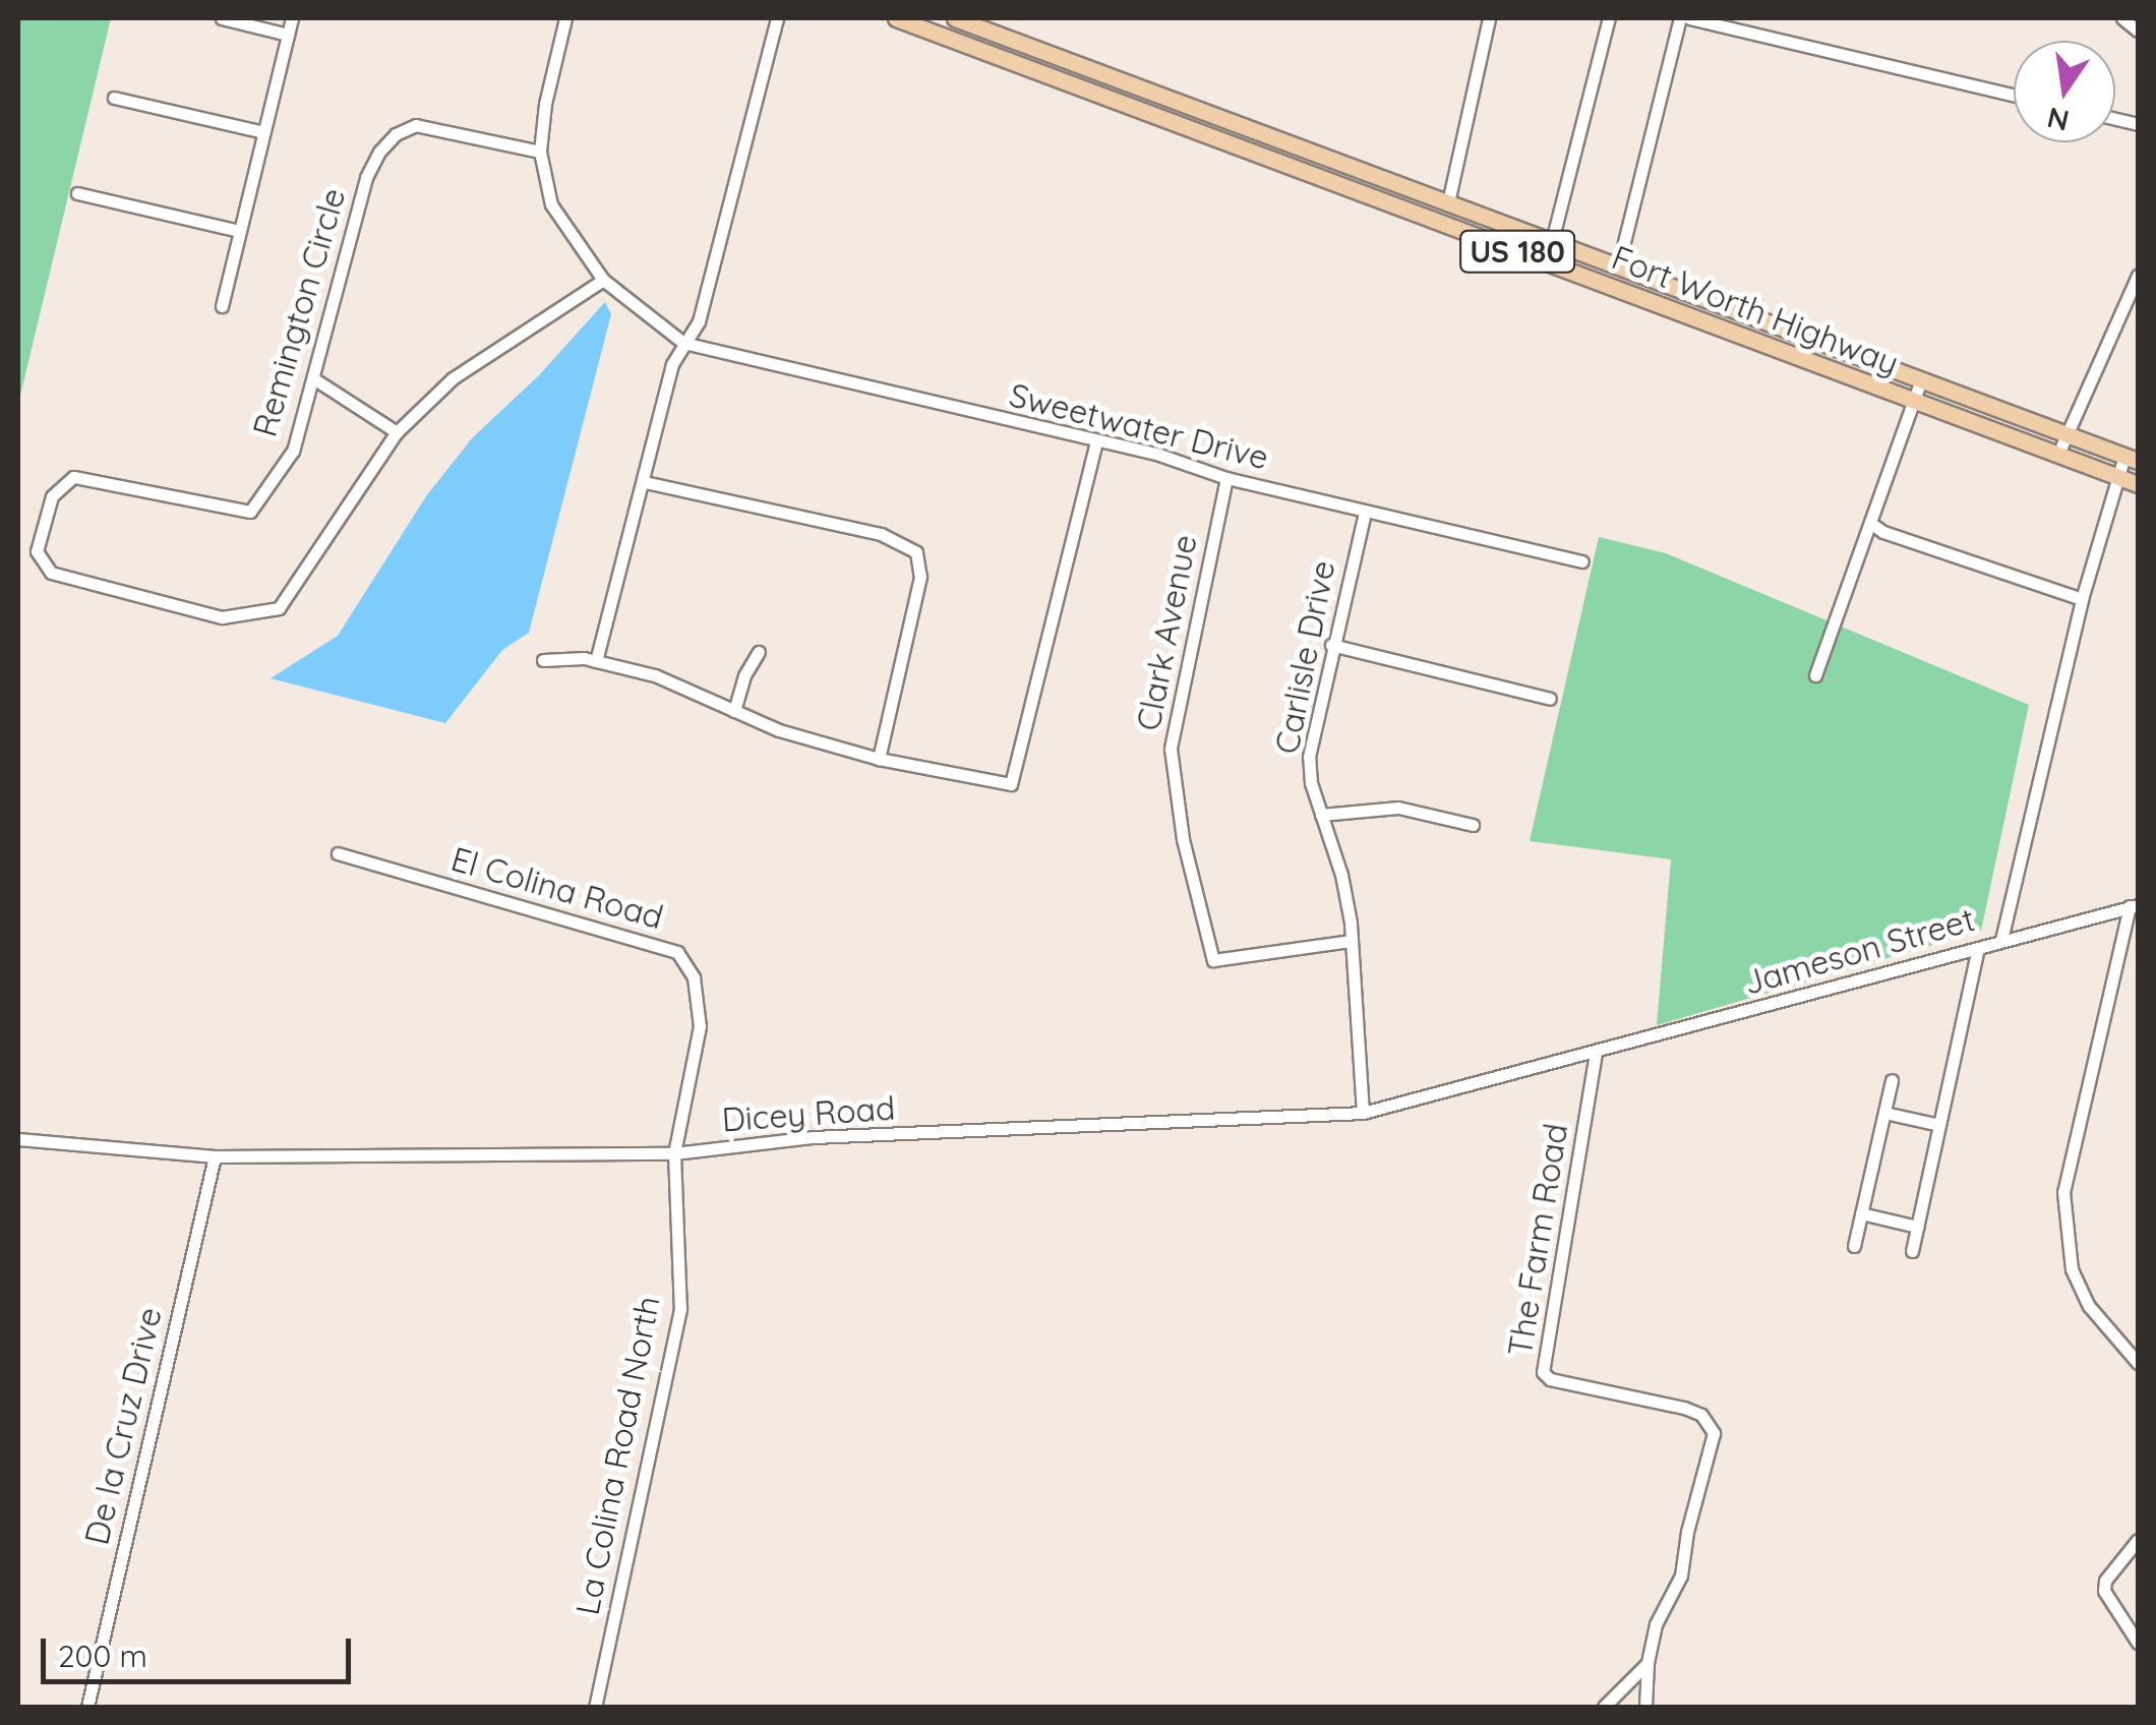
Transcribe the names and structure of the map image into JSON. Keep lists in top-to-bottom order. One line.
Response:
{"streets":{"main road":["US 180","Fort Worth Highway"],"street":["Remington Circle","Sweetwater Drive","Clark Avenue","Carlisle Drive","El Colina Road","Jameson Street","Dicey Road","The Farm Road","De la Cruz Drive","La Colina Road North"]},"crossings":[["Remington Circle","Sweetwater Drive"],["Sweetwater Drive","Clark Avenue"],["Sweetwater Drive","Carlisle Drive"],["Clark Avenue","Carlisle Drive"],["Carlisle Drive","Dicey Road"],["El Colina Road","Dicey Road"],["El Colina Road","La Colina Road North"],["Jameson Street","Dicey Road"],["Jameson Street","The Farm Road"],["Dicey Road","The Farm Road"],["Dicey Road","De la Cruz Drive"],["Dicey Road","La Colina Road North"]],"scale_bar":"200 m","north":"bottom"}
